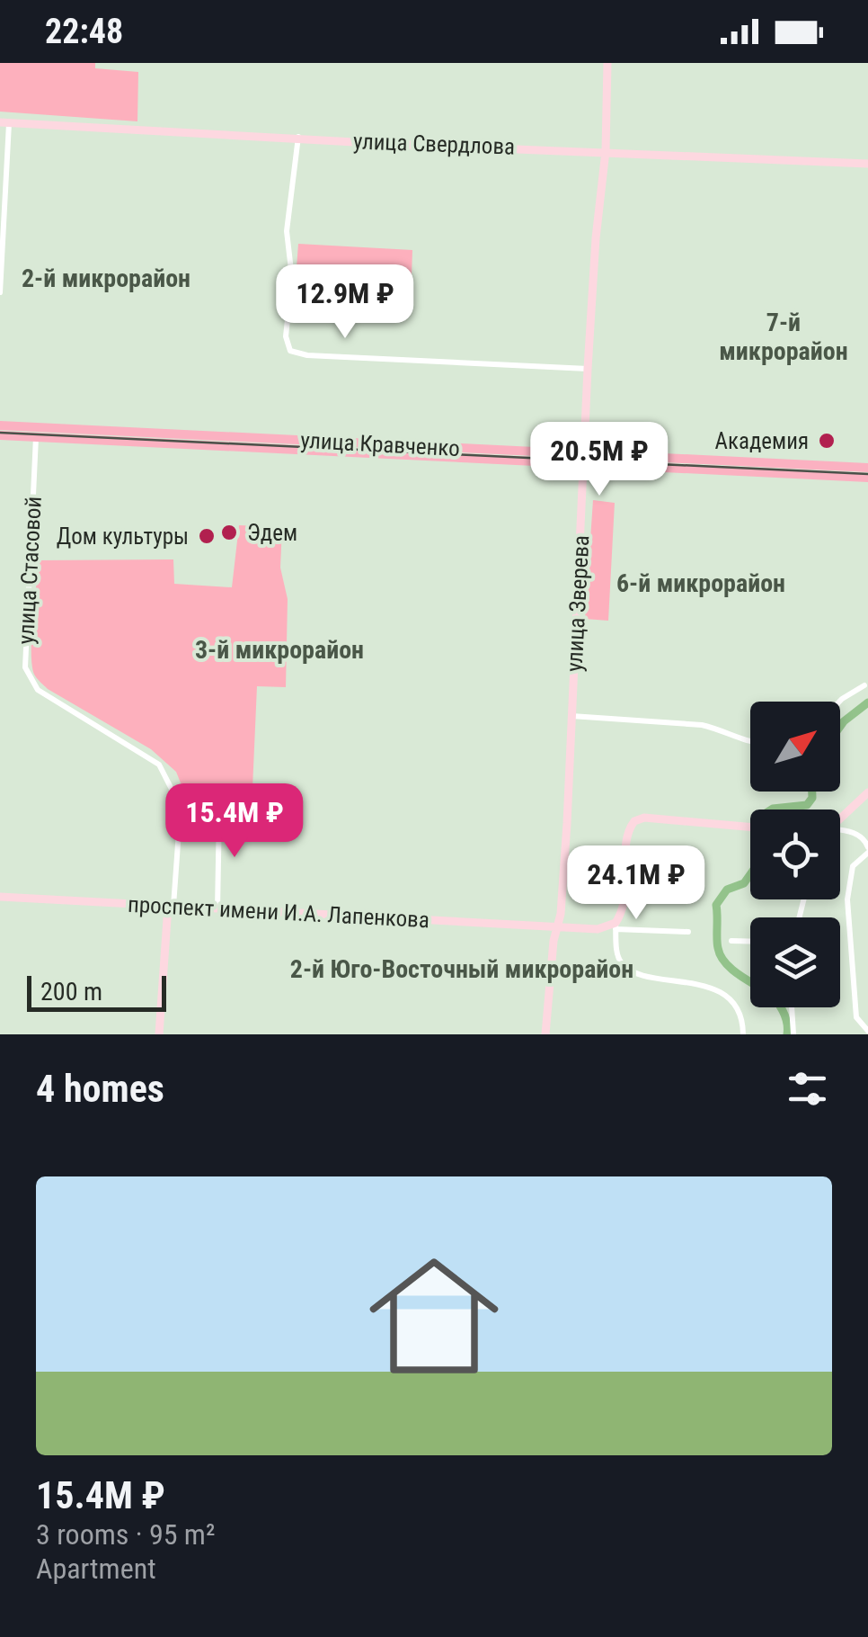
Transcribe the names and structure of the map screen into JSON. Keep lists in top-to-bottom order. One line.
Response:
{"streets":{"main road":["улица Свердлова","улица Кравченко","улица Зверева","проспект имени И.А. Лапенкова"],"street":["улица Стасовой"]},"crossings":[["улица Свердлова","улица Зверева"],["улица Кравченко","улица Стасовой"],["улица Кравченко","улица Зверева"],["улица Стасовой","проспект имени И.А. Лапенкова"],["улица Зверева","проспект имени И.А. Лапенкова"]],"districts":["2-й микрорайон","7-й микрорайон","6-й микрорайон","3-й микрорайон","2-й Юго-Восточный микрорайон"],"places":["Академия","Эдем","Дом культуры"],"scale_bar":"200 m","north":"top right","page":{"status":"22:48","price":["12.9M ₽","20.5M ₽","15.4M ₽","24.1M ₽"],"scale":"200 m","heading":"4 homes","list":[{"name":"15.4M ₽","note":"3 rooms · 95 m² · Apartment"}]}}
